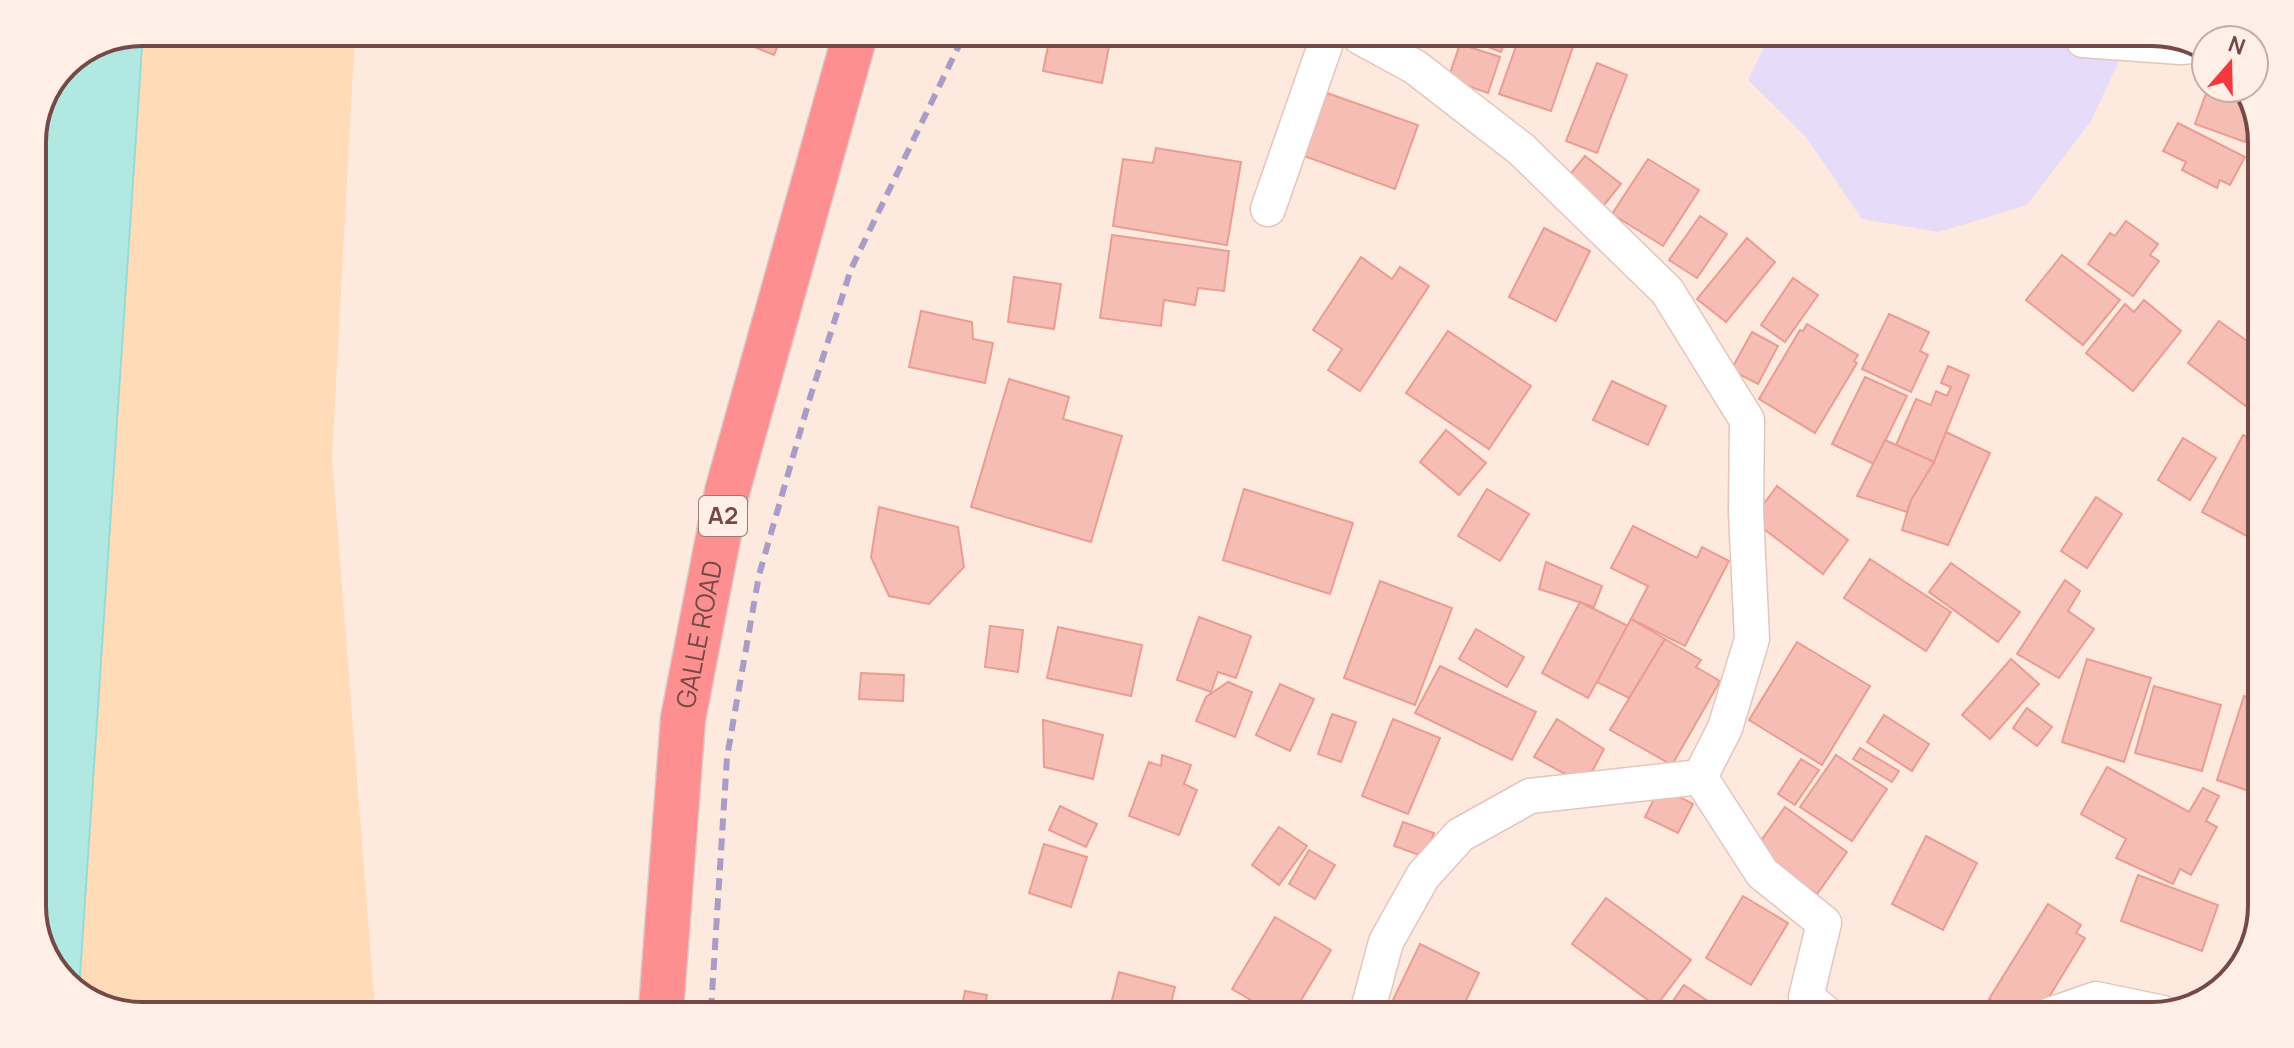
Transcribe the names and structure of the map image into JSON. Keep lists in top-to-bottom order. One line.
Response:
{"streets":{"highway":["A2","GALLE ROAD"]},"north":"top"}
